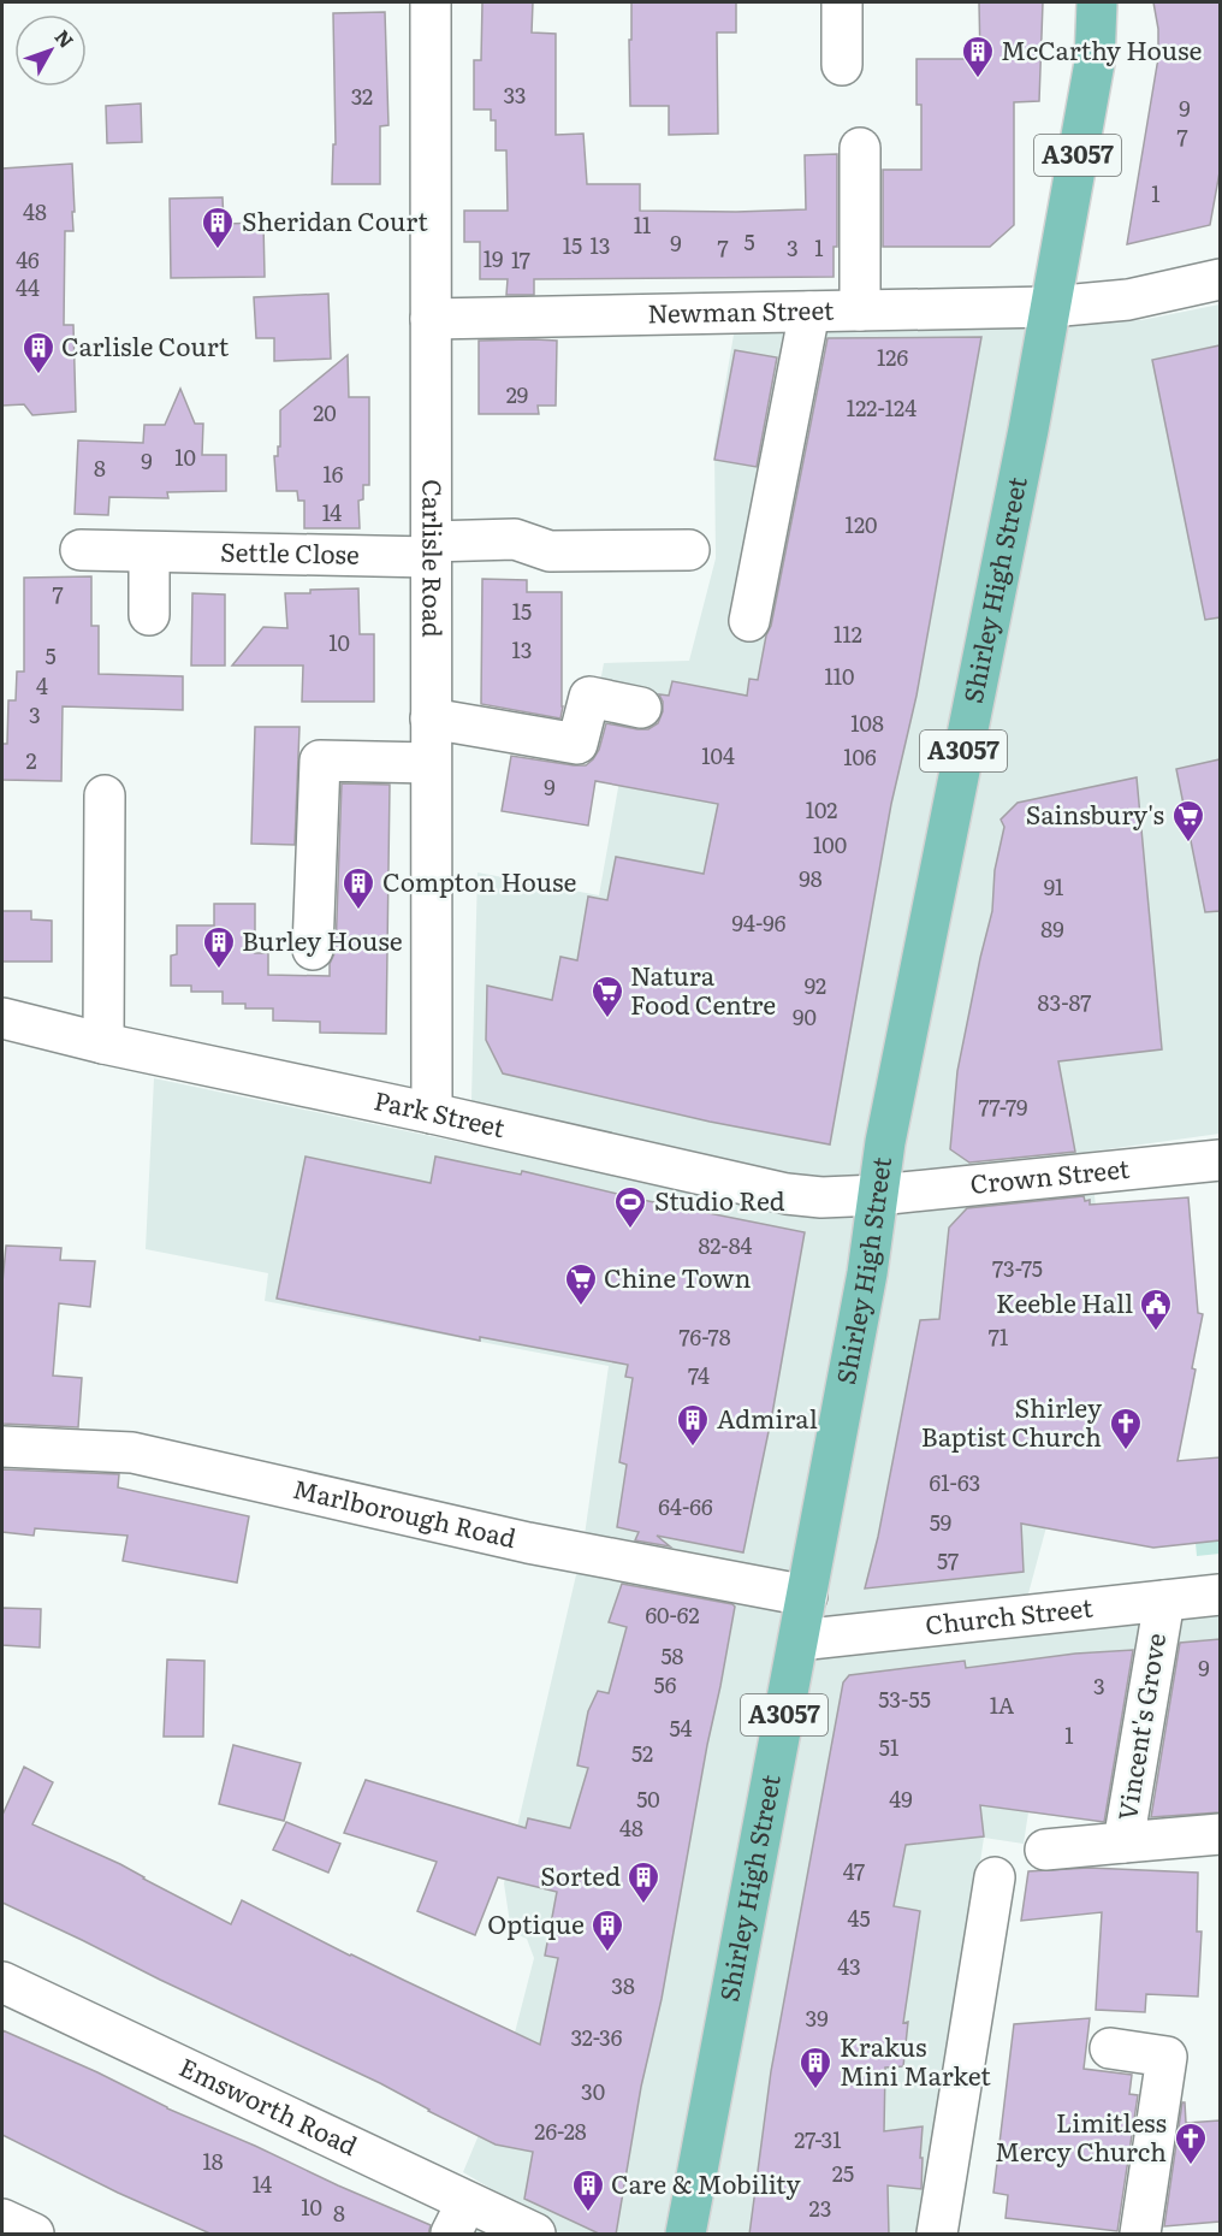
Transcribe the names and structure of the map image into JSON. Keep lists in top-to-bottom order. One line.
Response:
{"streets":{"main road":["A3057","Shirley High Street"],"street":["Newman Street","Settle Close","Carlisle Road","Park Street","Crown Street","Marlborough Road","Church Street","Vincent's Grove","Emsworth Road"]},"crossings":[["A3057","Newman Street"],["A3057","Shirley High Street"],["Newman Street","Carlisle Road"],["Newman Street","Shirley High Street"],["Settle Close","Carlisle Road"],["Carlisle Road","Park Street"],["Shirley High Street","Park Street"],["Shirley High Street","Crown Street"],["Shirley High Street","Marlborough Road"],["Shirley High Street","Church Street"],["Park Street","Crown Street"],["Church Street","Vincent's Grove"]],"places":{"building":["McCarthy House","Sheridan Court","Carlisle Court","Compton House","Burley House","Admiral","Sorted","Optique","Krakus Mini Market","Care & Mobility"],"supermarket":["Sainsbury's","Natura Food Centre","Chine Town"],"sports":["Studio Red"],"public building":["Keeble Hall"],"church":["Shirley Baptist Church","Limitless Mercy Church"]},"house_numbers":["33","32","9","7","1","48","11","5","9","15","13","7","3","1","19","46","17","44","126","29","122-124","20","10","9","8","16","14","120","7","15","112","10","13","5","110","4","3","108","104","106","2","9","102","100","98","91","94-96","89","92","83-87","90","77-79","82-84","73-75","76-78","71","74","61-63","64-66","59","57","60-62","58","9","56","3","53-55","1A","54","1","51","52","50","49","48","47","45","43","38","39","32-36","30","26-28","27-31","18","25","14","10","23","8"],"north":"top right"}
